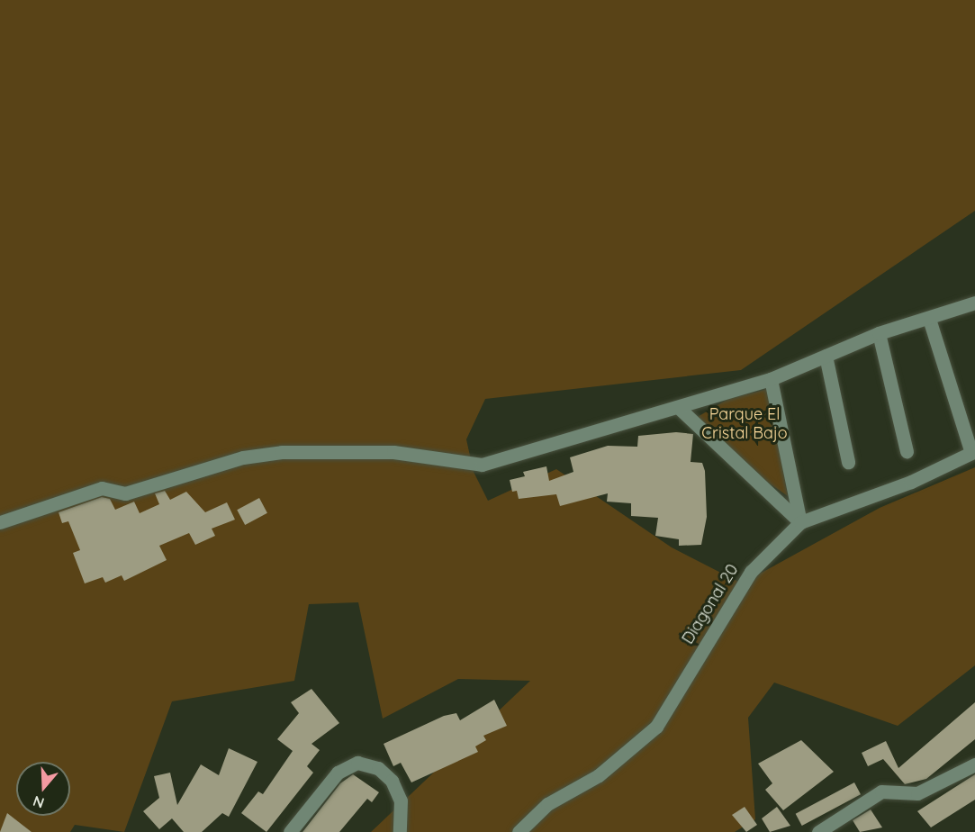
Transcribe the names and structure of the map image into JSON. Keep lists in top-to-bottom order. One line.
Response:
{"streets":{"street":["Diagonal 20"]},"parks":["Parque El Cristal Bajo"],"north":"bottom"}
